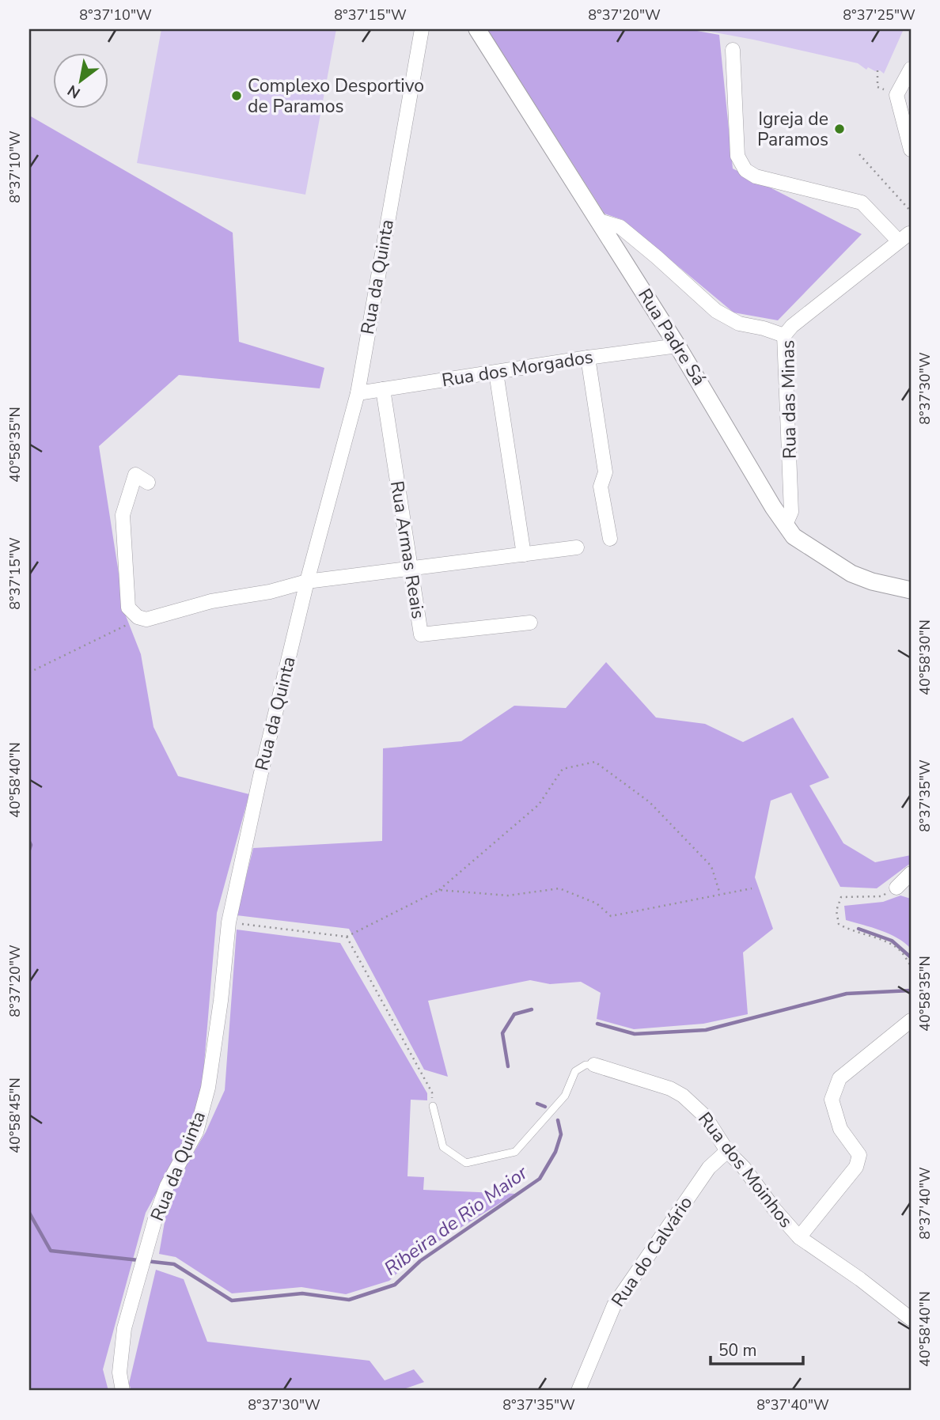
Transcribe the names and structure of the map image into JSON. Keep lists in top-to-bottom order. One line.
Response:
{"streets":{"street":["Rua da Quinta","Rua Padre Sá","Rua dos Morgados","Rua das Minas","Rua Armas Reais","Rua dos Moinhos","Rua do Calvário"]},"crossings":[["Rua da Quinta","Rua dos Morgados"],["Rua Padre Sá","Rua dos Morgados"],["Rua Padre Sá","Rua das Minas"],["Rua dos Morgados","Rua Armas Reais"],["Rua dos Moinhos","Rua do Calvário"]],"water":["Ribeira de Rio Maior"],"places":["Complexo Desportivo de Paramos","Igreja de Paramos"],"scale_bar":"50 m","north":"bottom left","coordinates":["8°37'10\"W","8°37'15\"W","8°37'20\"W","8°37'25\"W","8°37'30\"W","40°58'35\"N","40°58'30\"N","40°58'40\"N","8°37'35\"W","40°58'45\"N","8°37'40\"W"]}
